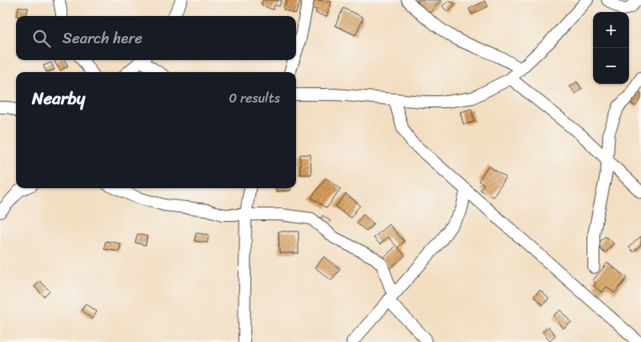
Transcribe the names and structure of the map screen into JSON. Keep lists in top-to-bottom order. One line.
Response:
{"page":{"map_buttons":["+","−"],"search":"Search here","heading":["Nearby","0 results"]}}
